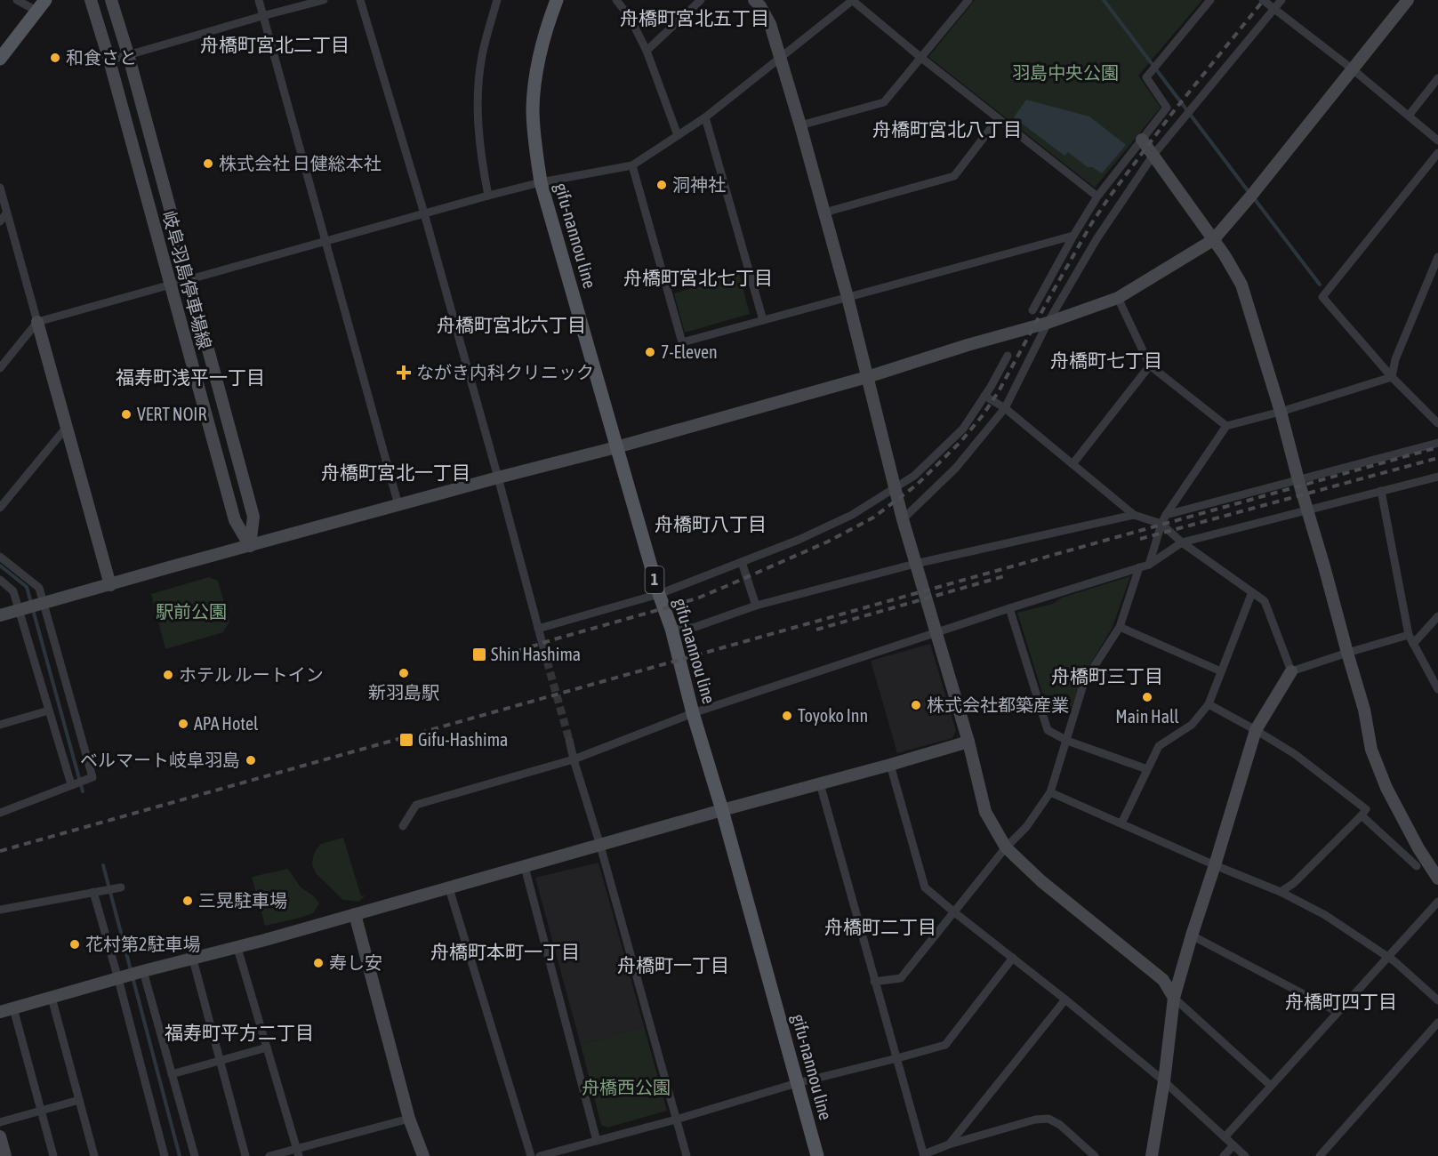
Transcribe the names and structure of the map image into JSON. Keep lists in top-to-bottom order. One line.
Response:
{"streets":{"main road":["gifu-nannou line","1"],"street":["岐阜羽島停車場線"]},"districts":["舟橋町宮北五丁目","舟橋町宮北二丁目","舟橋町宮北八丁目","舟橋町宮北七丁目","舟橋町宮北六丁目","舟橋町七丁目","福寿町浅平一丁目","舟橋町宮北一丁目","舟橋町八丁目","舟橋町三丁目","舟橋町二丁目","舟橋町本町一丁目","舟橋町一丁目","舟橋町四丁目","福寿町平方二丁目"],"parks":["羽島中央公園","駅前公園","舟橋西公園"],"places":{"other":["和食さと","株式会社 日健総本社","洞神社","7-Eleven","VERT NOIR","新羽島駅","ホテル ルートイン","Main Hall","株式会社都築産業","Toyoko Inn","APA Hotel","ベルマート岐阜羽島","三晃駐車場","花村第2駐車場","寿し安"],"health":["ながき内科クリニック"],"transit":["Shin Hashima","Gifu-Hashima"]}}
